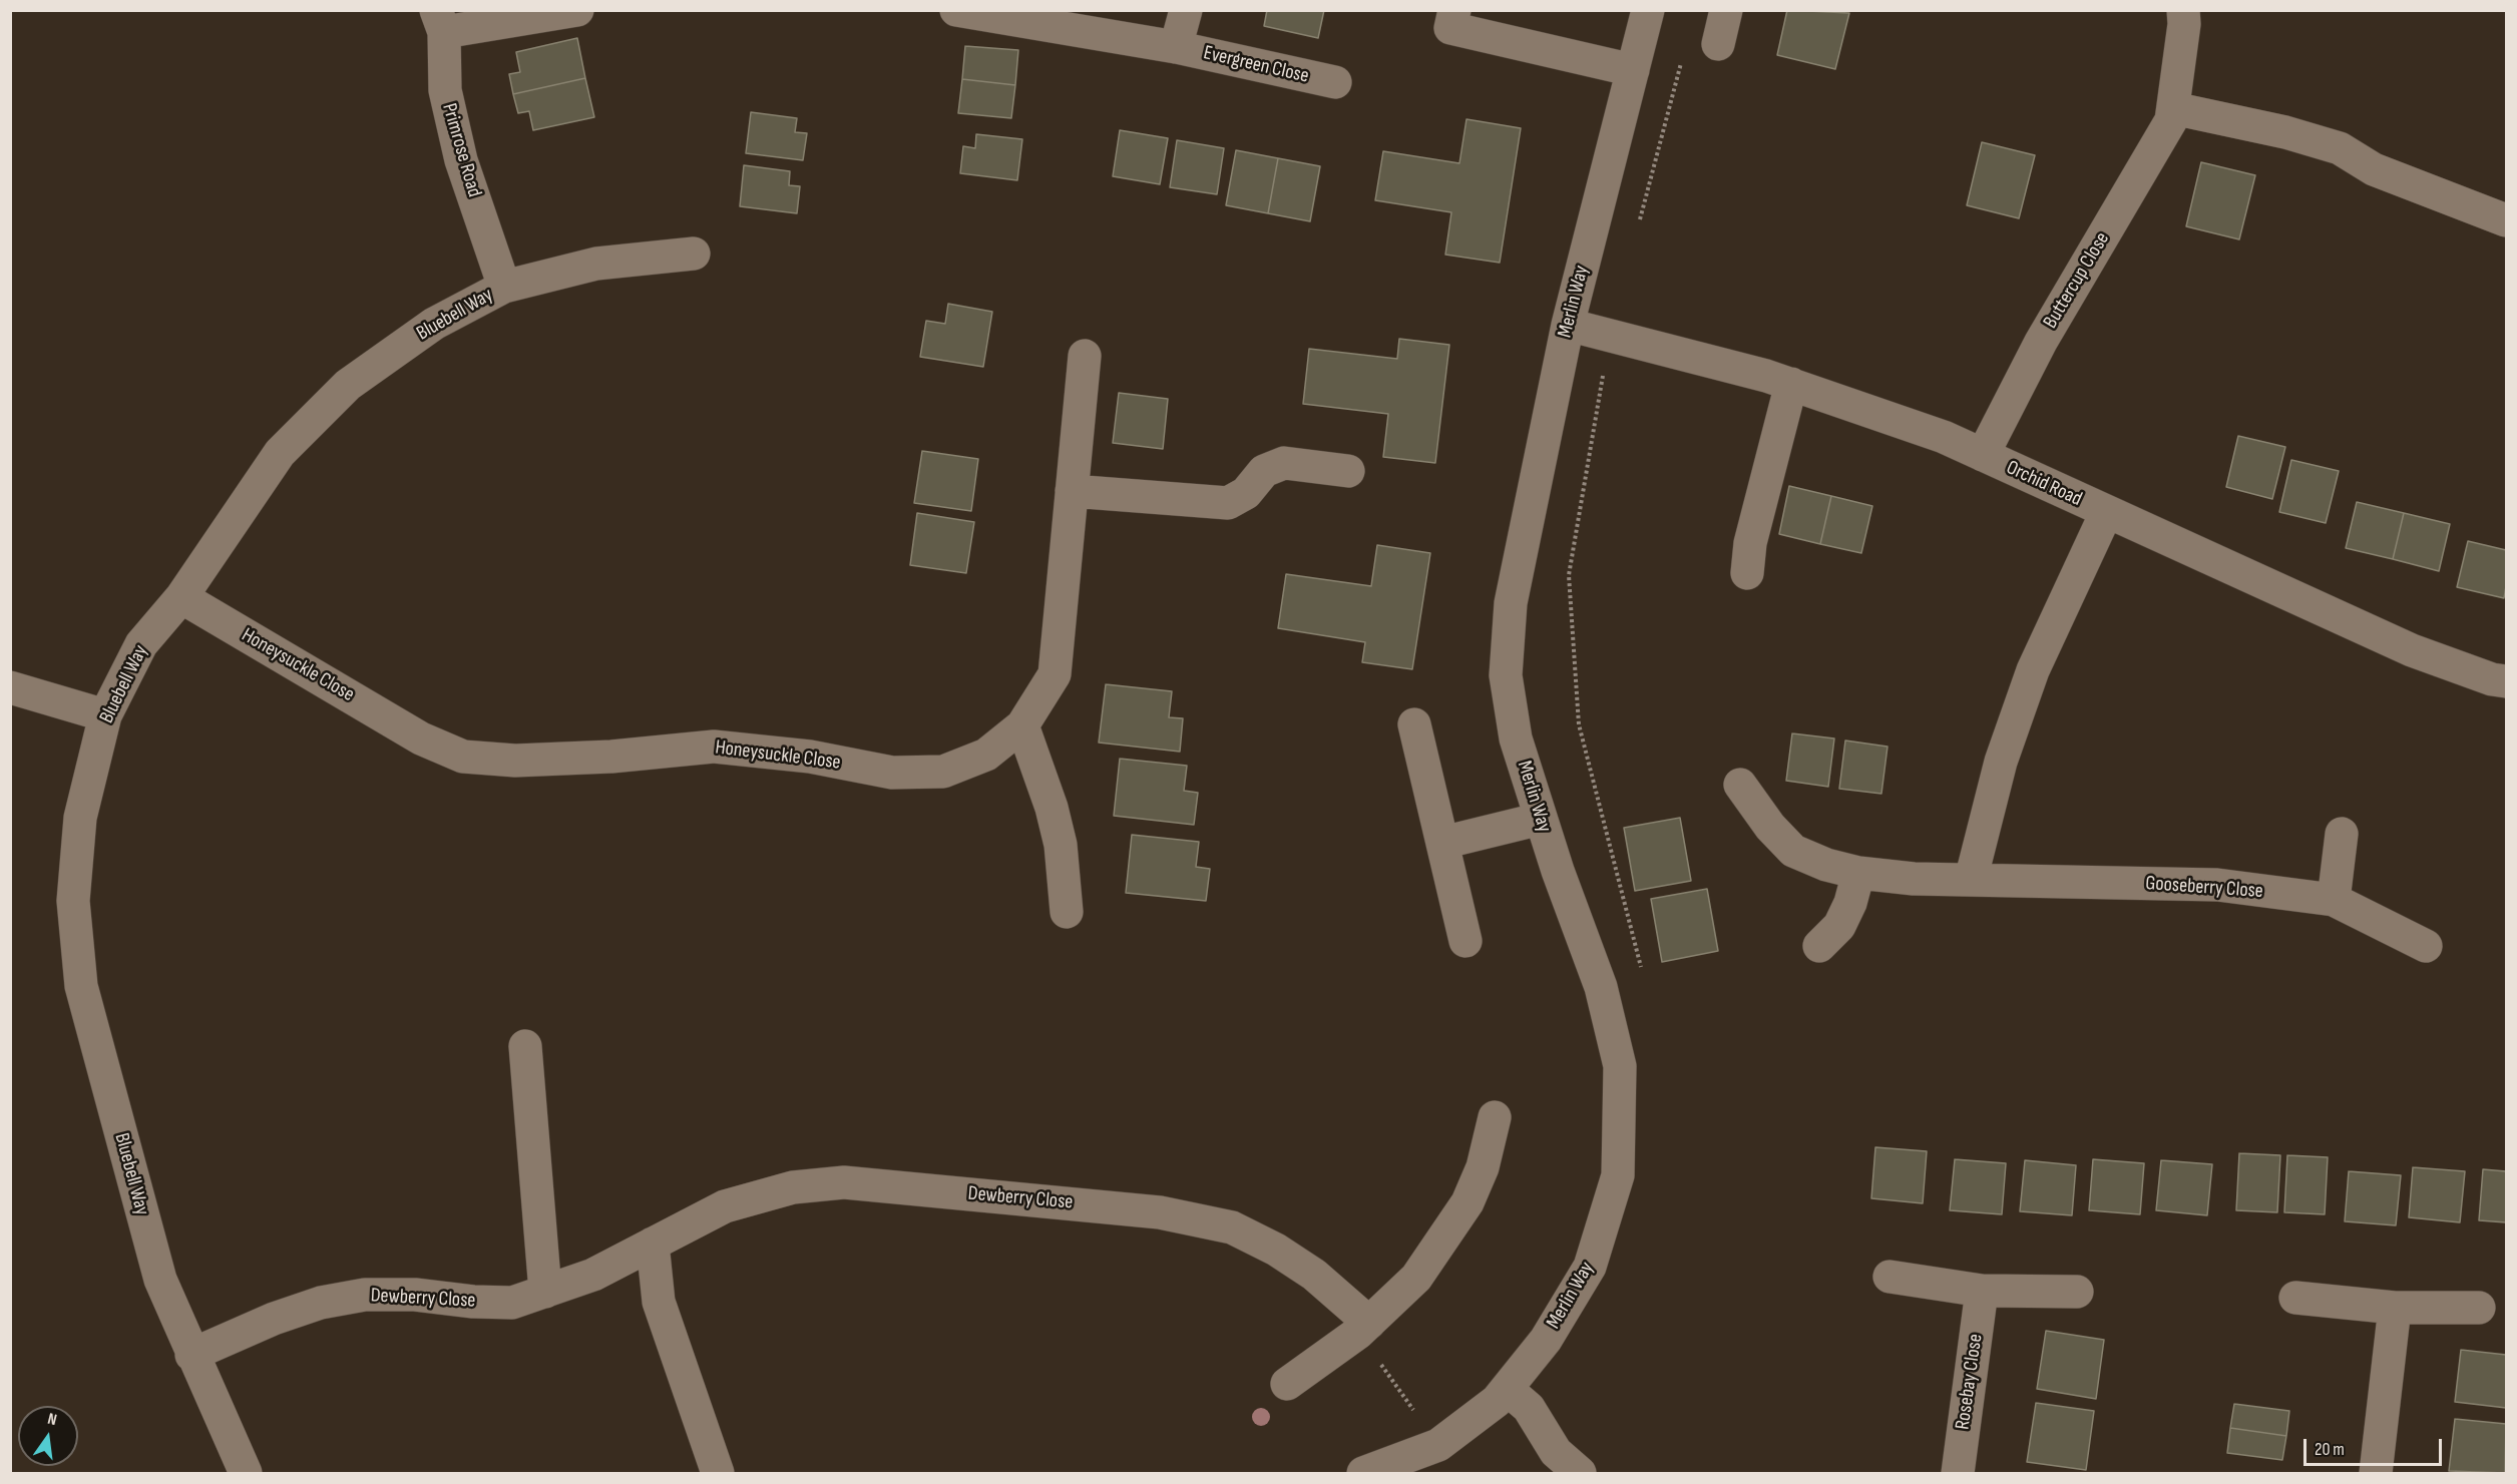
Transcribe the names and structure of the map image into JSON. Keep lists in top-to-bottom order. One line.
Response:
{"streets":{"street":["Evergreen Close","Primrose Road","Buttercup Close","Merlin Way","Bluebell Way","Orchid Road","Honeysuckle Close","Gooseberry Close","Dewberry Close","Rosebay Close"]},"crossings":[["Primrose Road","Bluebell Way"],["Buttercup Close","Orchid Road"],["Merlin Way","Orchid Road"],["Bluebell Way","Honeysuckle Close"],["Bluebell Way","Dewberry Close"]],"scale_bar":"20 m","north":"top"}
